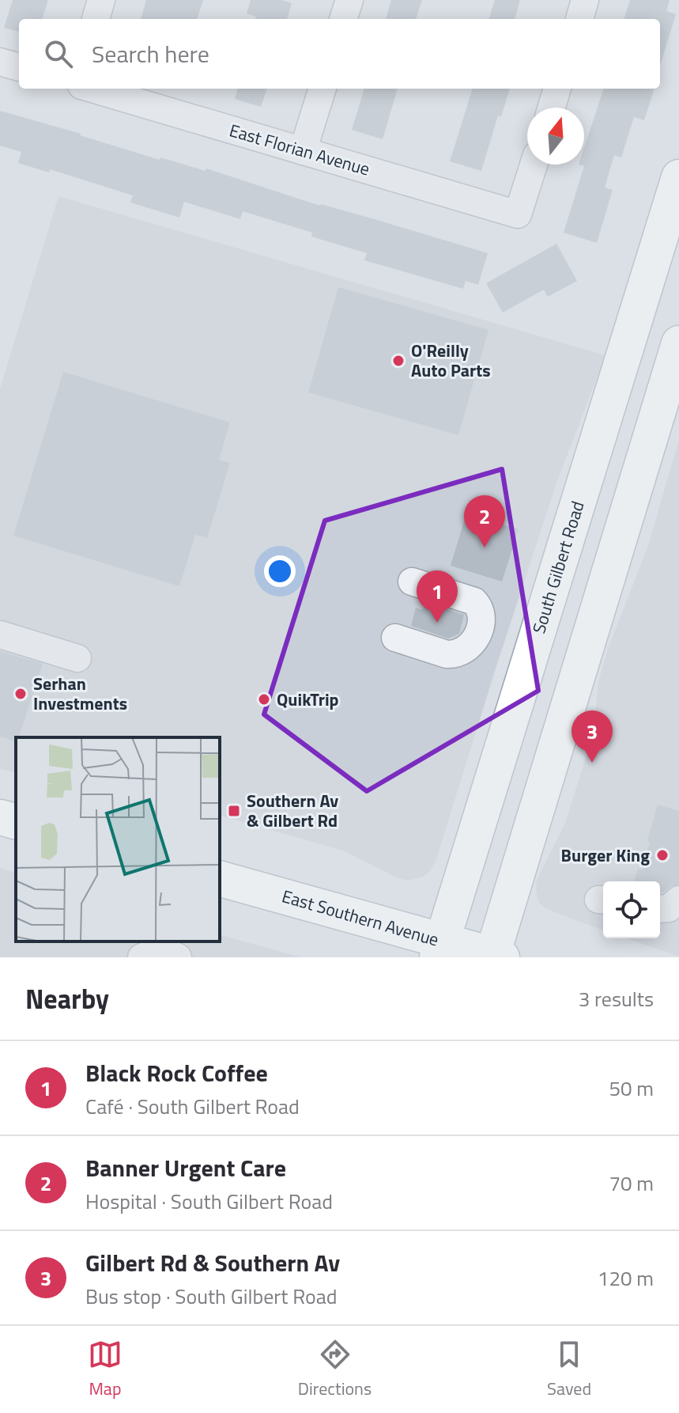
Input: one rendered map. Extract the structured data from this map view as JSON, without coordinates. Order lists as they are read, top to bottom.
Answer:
{
  "streets": {
    "main road": ["South Gilbert Road", "East Southern Avenue"],
    "street": ["East Florian Avenue"]
  },
  "crossings": [
    ["South Gilbert Road", "East Southern Avenue"]
  ],
  "places": {
    "other": [
      "O'Reilly Auto Parts",
      "Serhan Investments",
      "QuikTrip",
      "Burger King"
    ],
    "transit": ["Southern Av & Gilbert Rd"]
  },
  "north": "top",
  "page": {
    "search": "Search here",
    "pins": ["2", "1", "3"],
    "heading": ["Nearby", "3 results"],
    "list": [
      {
        "mark": "1",
        "name": "Black Rock Coffee",
        "note": "Café · South Gilbert Road",
        "value": "50 m"
      },
      {
        "mark": "2",
        "name": "Banner Urgent Care",
        "note": "Hospital · South Gilbert Road",
        "value": "70 m"
      },
      {
        "mark": "3",
        "name": "Gilbert Rd & Southern Av",
        "note": "Bus stop · South Gilbert Road",
        "value": "120 m"
      }
    ],
    "nav": ["Map", "Directions", "Saved"]
  }
}
